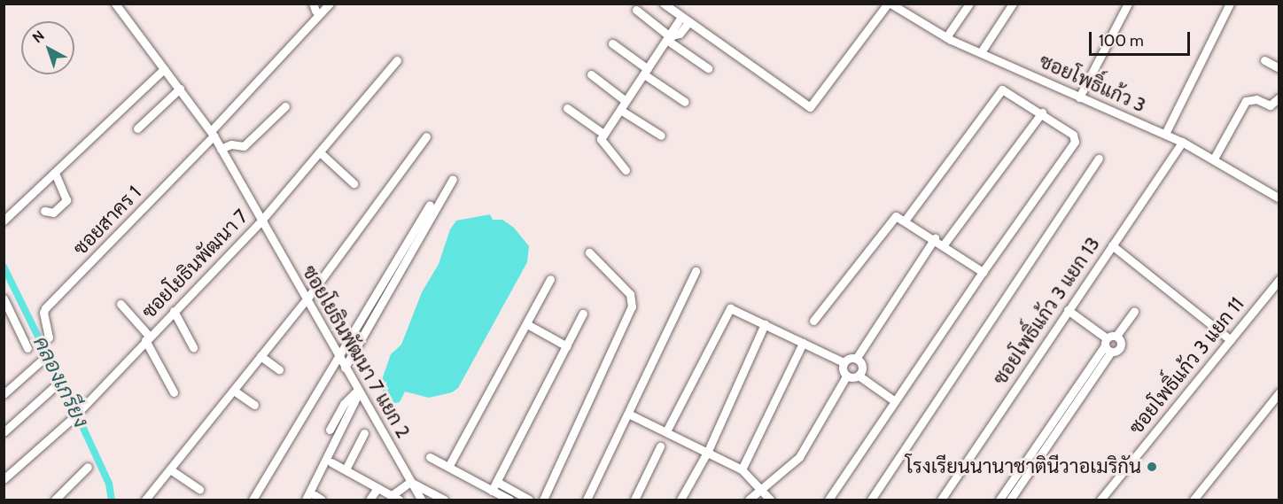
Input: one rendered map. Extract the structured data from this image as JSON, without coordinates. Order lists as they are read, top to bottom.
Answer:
{
  "streets": {
    "street": [
      "ซอยโพธิ์แก้ว 3",
      "ซอยสาคร 1",
      "ซอยโยธินพัฒนา 7",
      "ซอยโพธิ์แก้ว 3 แยก 13",
      "ซอยโยธินพัฒนา 7 แยก 2",
      "ซอยโพธิ์แก้ว 3 แยก 11"
    ]
  },
  "crossings": [
    ["ซอยโพธิ์แก้ว 3", "ซอยโพธิ์แก้ว 3 แยก 13"],
    ["ซอยสาคร 1", "ซอยโยธินพัฒนา 7 แยก 2"],
    ["ซอยโยธินพัฒนา 7", "ซอยโยธินพัฒนา 7 แยก 2"]
  ],
  "water": ["คลองเกรียง"],
  "places": ["โรงเรียนนานาชาตินีวาอเมริกัน"],
  "scale_bar": "100 m",
  "north": "top left"
}
